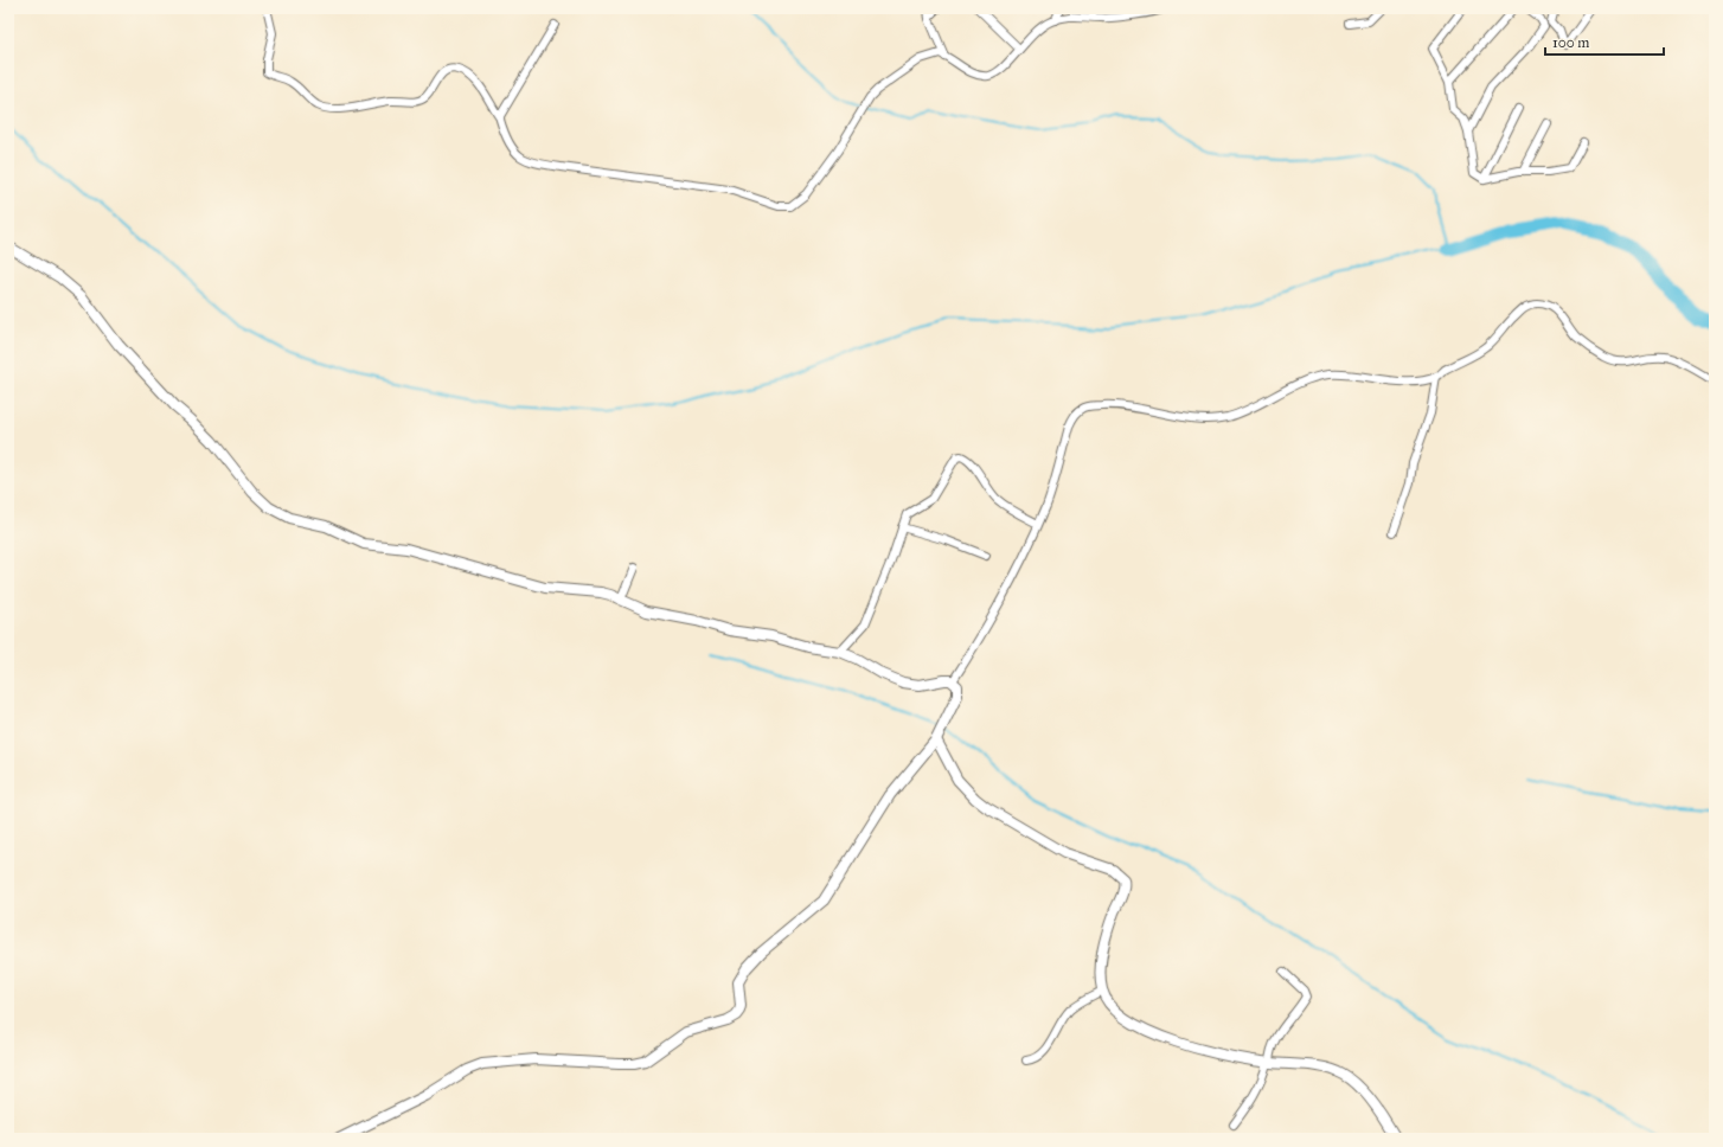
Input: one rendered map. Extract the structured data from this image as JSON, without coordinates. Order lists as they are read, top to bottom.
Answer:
{
  "scale_bar": "100 m"
}
